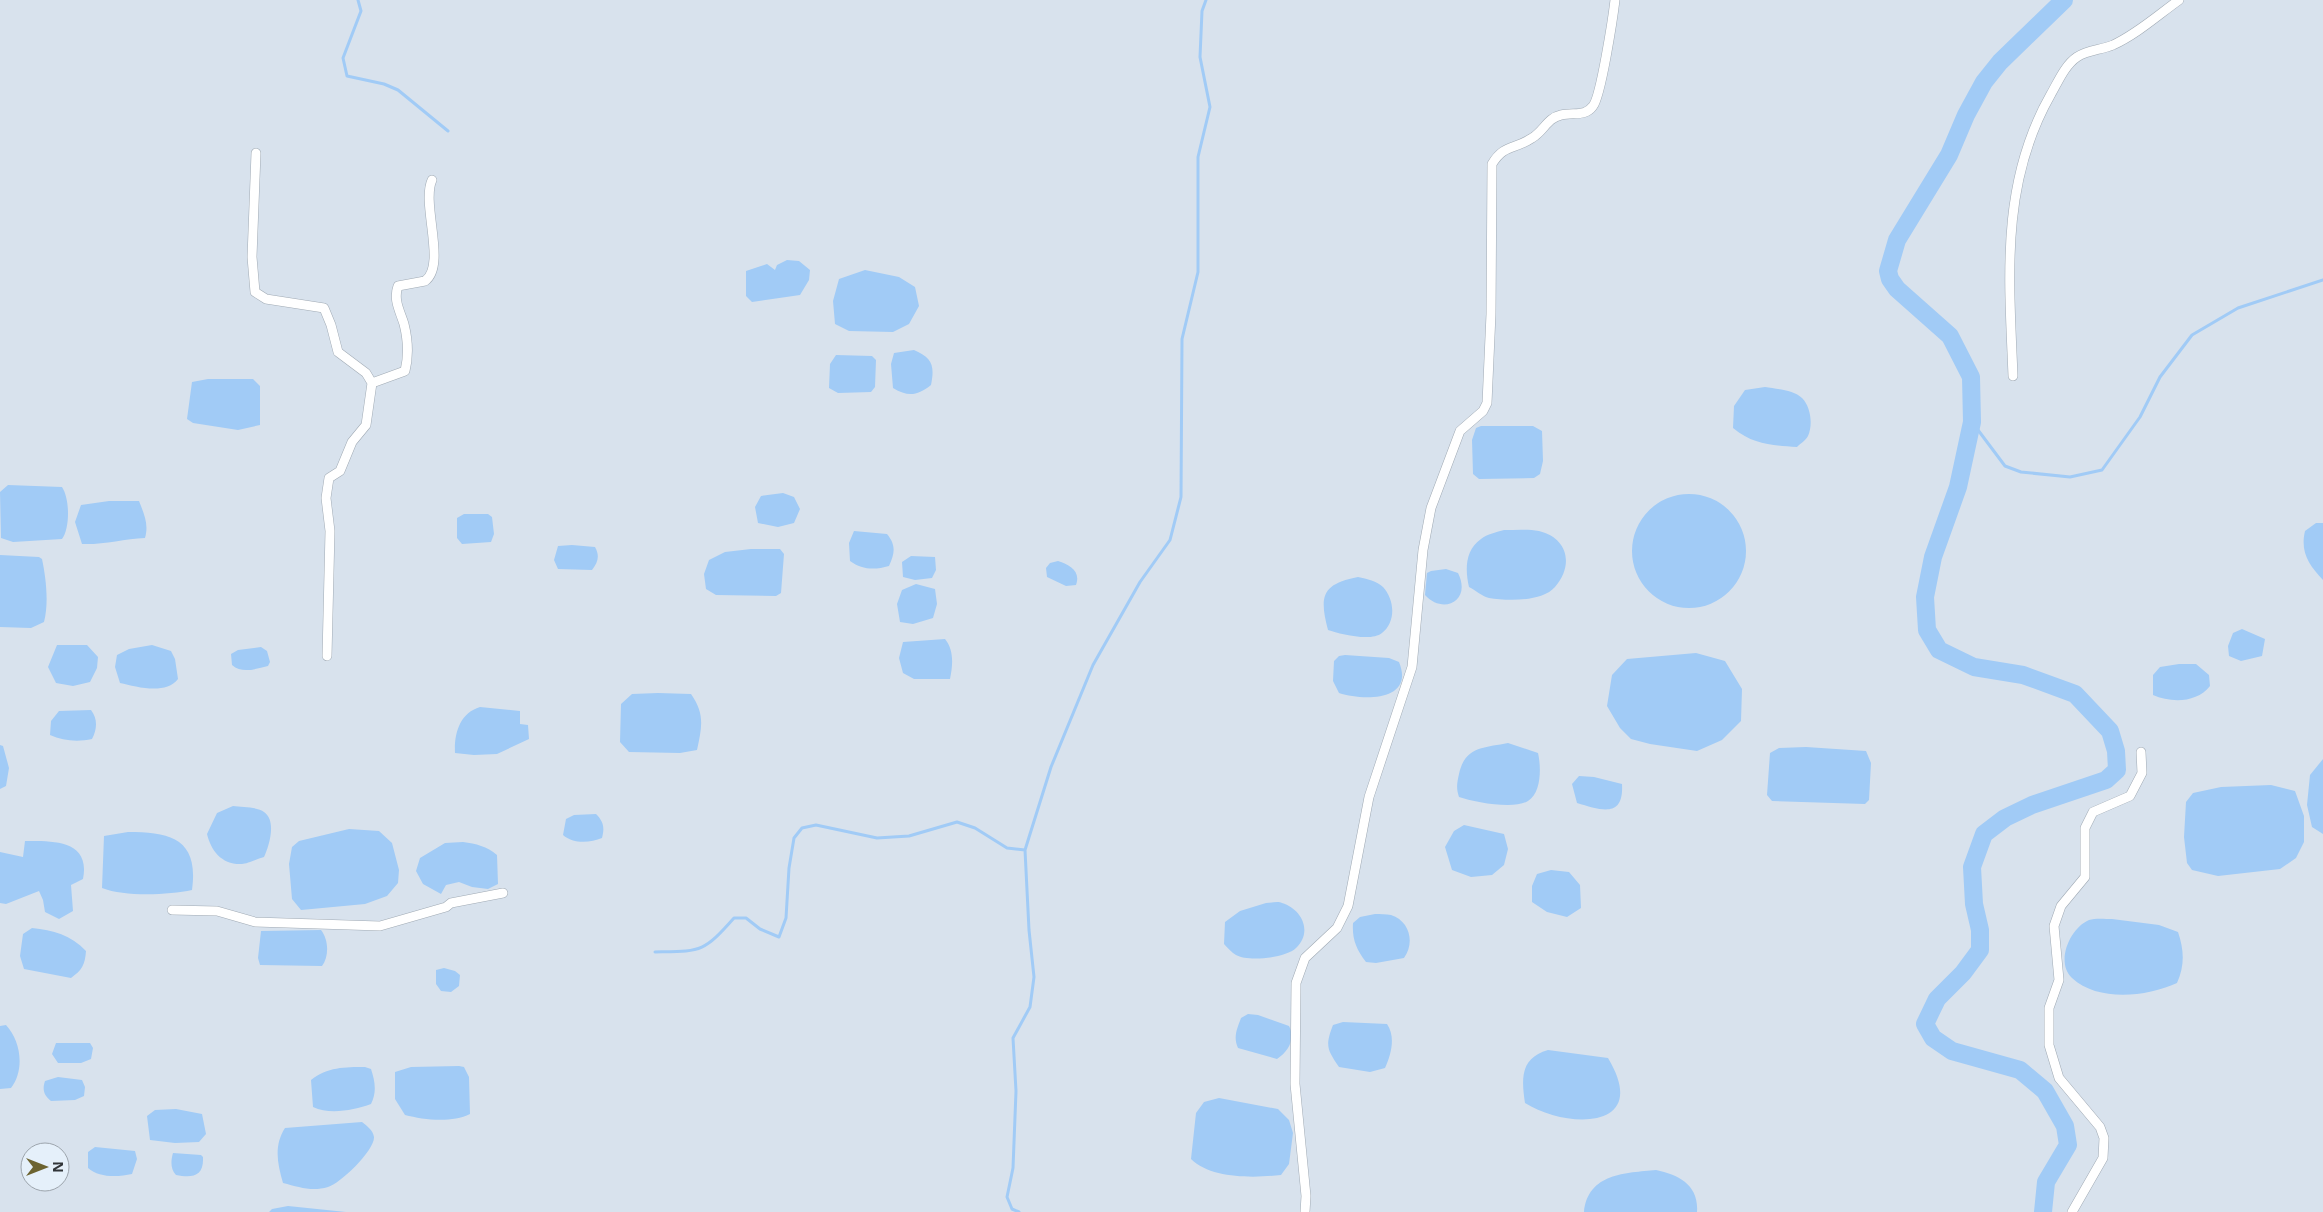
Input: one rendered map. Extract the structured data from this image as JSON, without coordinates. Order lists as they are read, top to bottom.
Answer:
{
  "north": "right"
}
